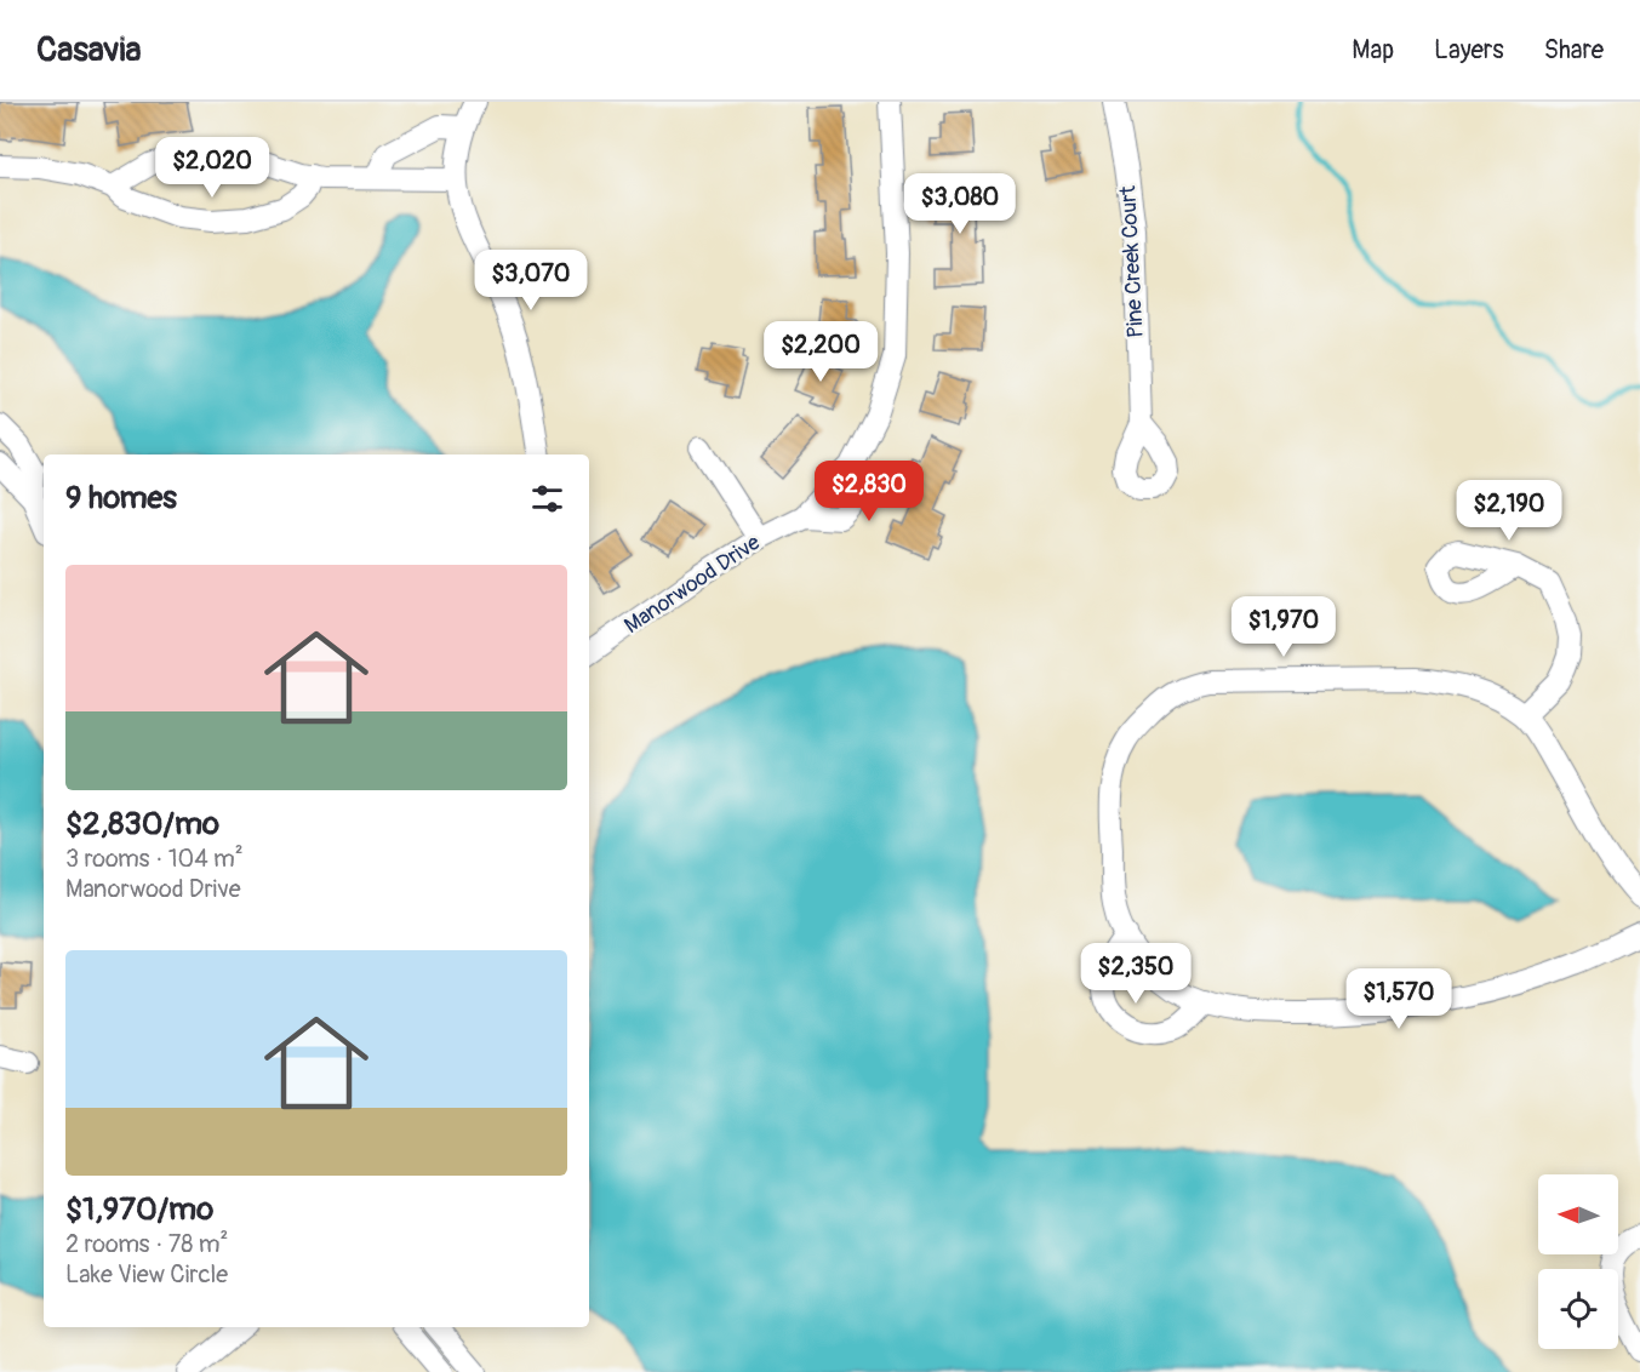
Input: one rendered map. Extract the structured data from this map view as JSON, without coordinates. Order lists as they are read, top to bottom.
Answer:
{
  "streets": {
    "street": ["Pine Creek Court", "Manorwood Drive"]
  },
  "north": "left",
  "page": {
    "header": "Casavia",
    "nav": ["Map", "Layers", "Share"],
    "price": [
      "$2,020",
      "$3,080",
      "$3,070",
      "$2,200",
      "$2,830",
      "$2,190",
      "$1,970",
      "$2,350",
      "$1,570"
    ],
    "heading": "9 homes",
    "list": [
      {
        "name": "$2,830/mo",
        "note": "3 rooms · 104 m² · Manorwood Drive"
      },
      {
        "name": "$1,970/mo",
        "note": "2 rooms · 78 m² · Lake View Circle"
      }
    ]
  }
}
